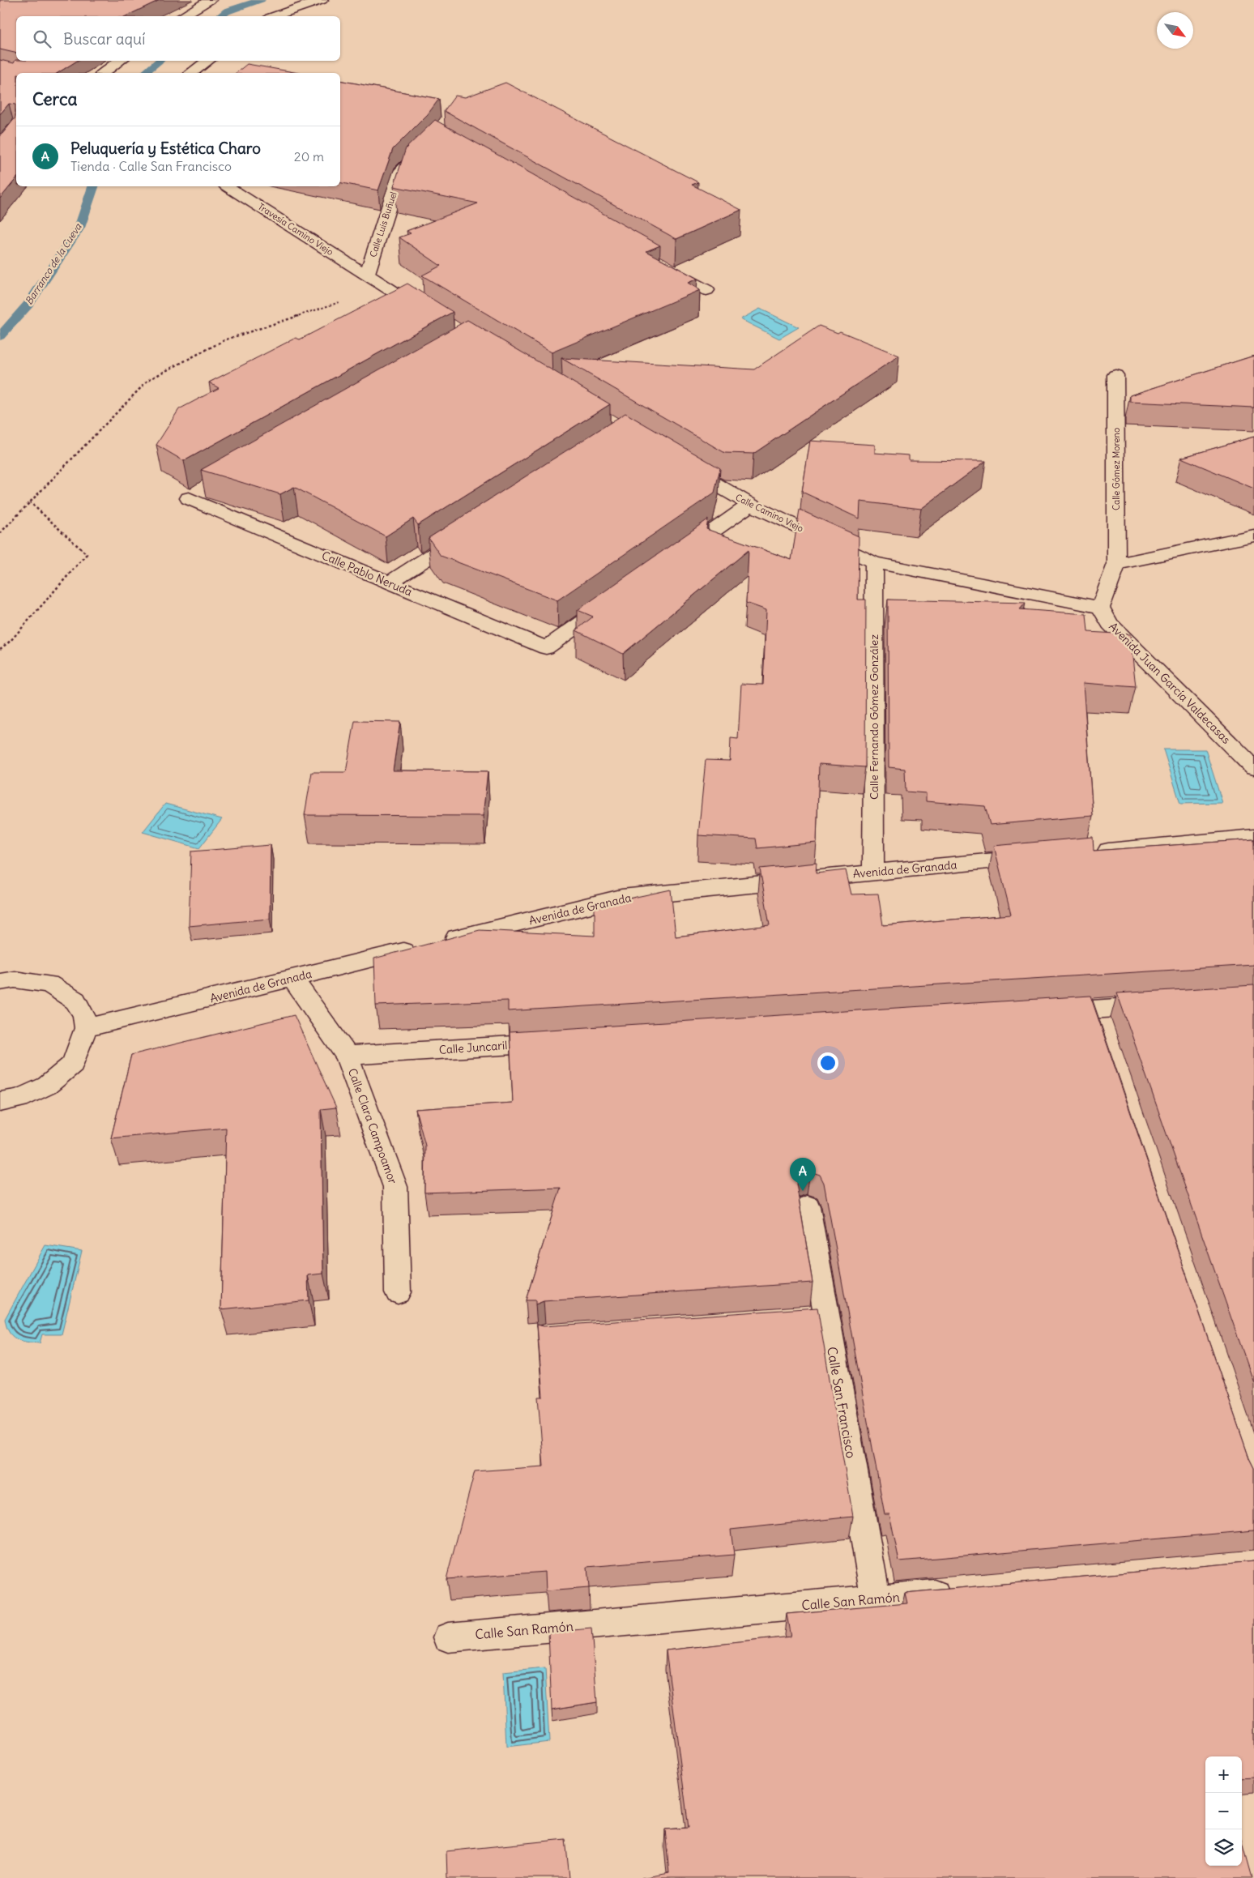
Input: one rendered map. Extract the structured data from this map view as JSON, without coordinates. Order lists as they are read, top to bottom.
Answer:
{
  "streets": {
    "street": [
      "Calle Luis Buñuel",
      "Travesía Camino Viejo",
      "Calle Gómez Moreno",
      "Calle Camino Viejo",
      "Calle Pablo Neruda",
      "Avenida Juan García Valdecasas",
      "Calle Fernando Gómez González",
      "Avenida de Granada",
      "Calle Juncaril",
      "Calle Clara Campoamor",
      "Calle San Francisco",
      "Calle San Ramón"
    ]
  },
  "crossings": [
    ["Calle Luis Buñuel", "Travesía Camino Viejo"],
    ["Calle Camino Viejo", "Avenida Juan García Valdecasas"],
    ["Calle Camino Viejo", "Calle Fernando Gómez González"],
    ["Calle Fernando Gómez González", "Avenida de Granada"],
    ["Avenida de Granada", "Calle Clara Campoamor"],
    ["Calle Juncaril", "Calle Clara Campoamor"],
    ["Calle San Francisco", "Calle San Ramón"]
  ],
  "water": ["Barranco de la Cueva"],
  "north": "bottom right",
  "page": {
    "search": "Buscar aquí",
    "heading": "Cerca",
    "list": [
      {
        "mark": "A",
        "name": "Peluquería y Estética Charo",
        "note": "Tienda · Calle San Francisco",
        "value": "20 m"
      }
    ],
    "pins": "A",
    "map_buttons": ["+", "−"]
  }
}
